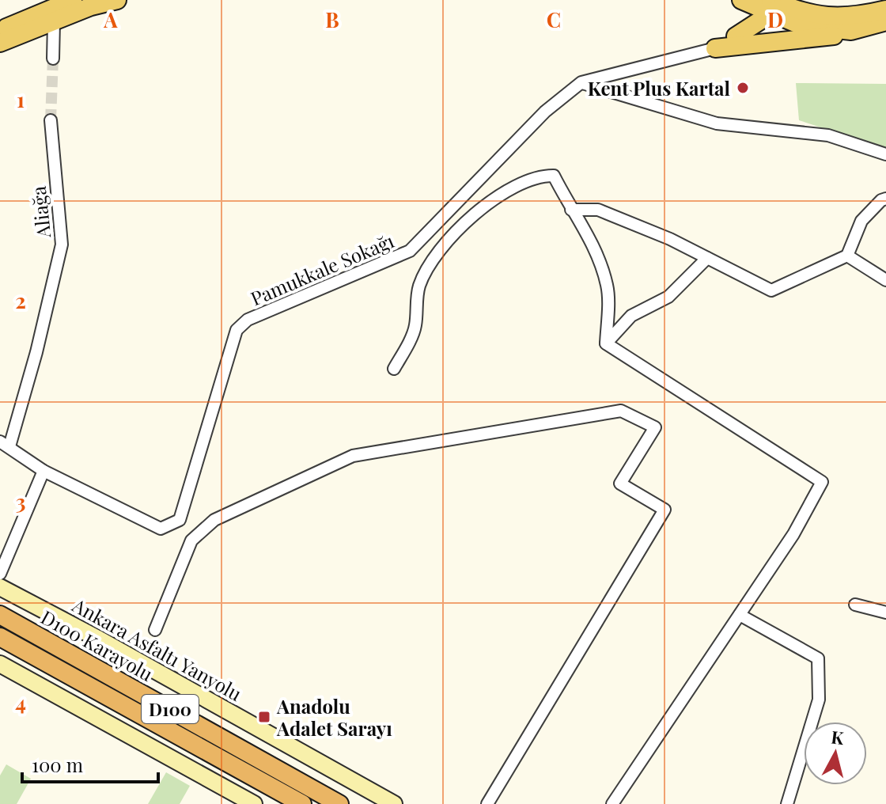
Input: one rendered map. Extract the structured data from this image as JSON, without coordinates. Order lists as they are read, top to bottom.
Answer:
{
  "streets": {
    "highway": ["D100 Karayolu", "D100"],
    "main road": ["Ankara Asfaltı Yanyolu"],
    "street": ["Aliağa", "Pamukkale Sokağı"]
  },
  "crossings": [
    ["Aliağa", "Pamukkale Sokağı"]
  ],
  "places": {
    "other": ["Kent Plus Kartal"],
    "transit": ["Anadolu Adalet Sarayı"]
  },
  "scale_bar": "100 m",
  "north": "top",
  "grid": {
    "columns": [
      "A",
      "B",
      "C",
      "D"
    ],
    "rows": [
      "1",
      "2",
      "3",
      "4"
    ]
  }
}
